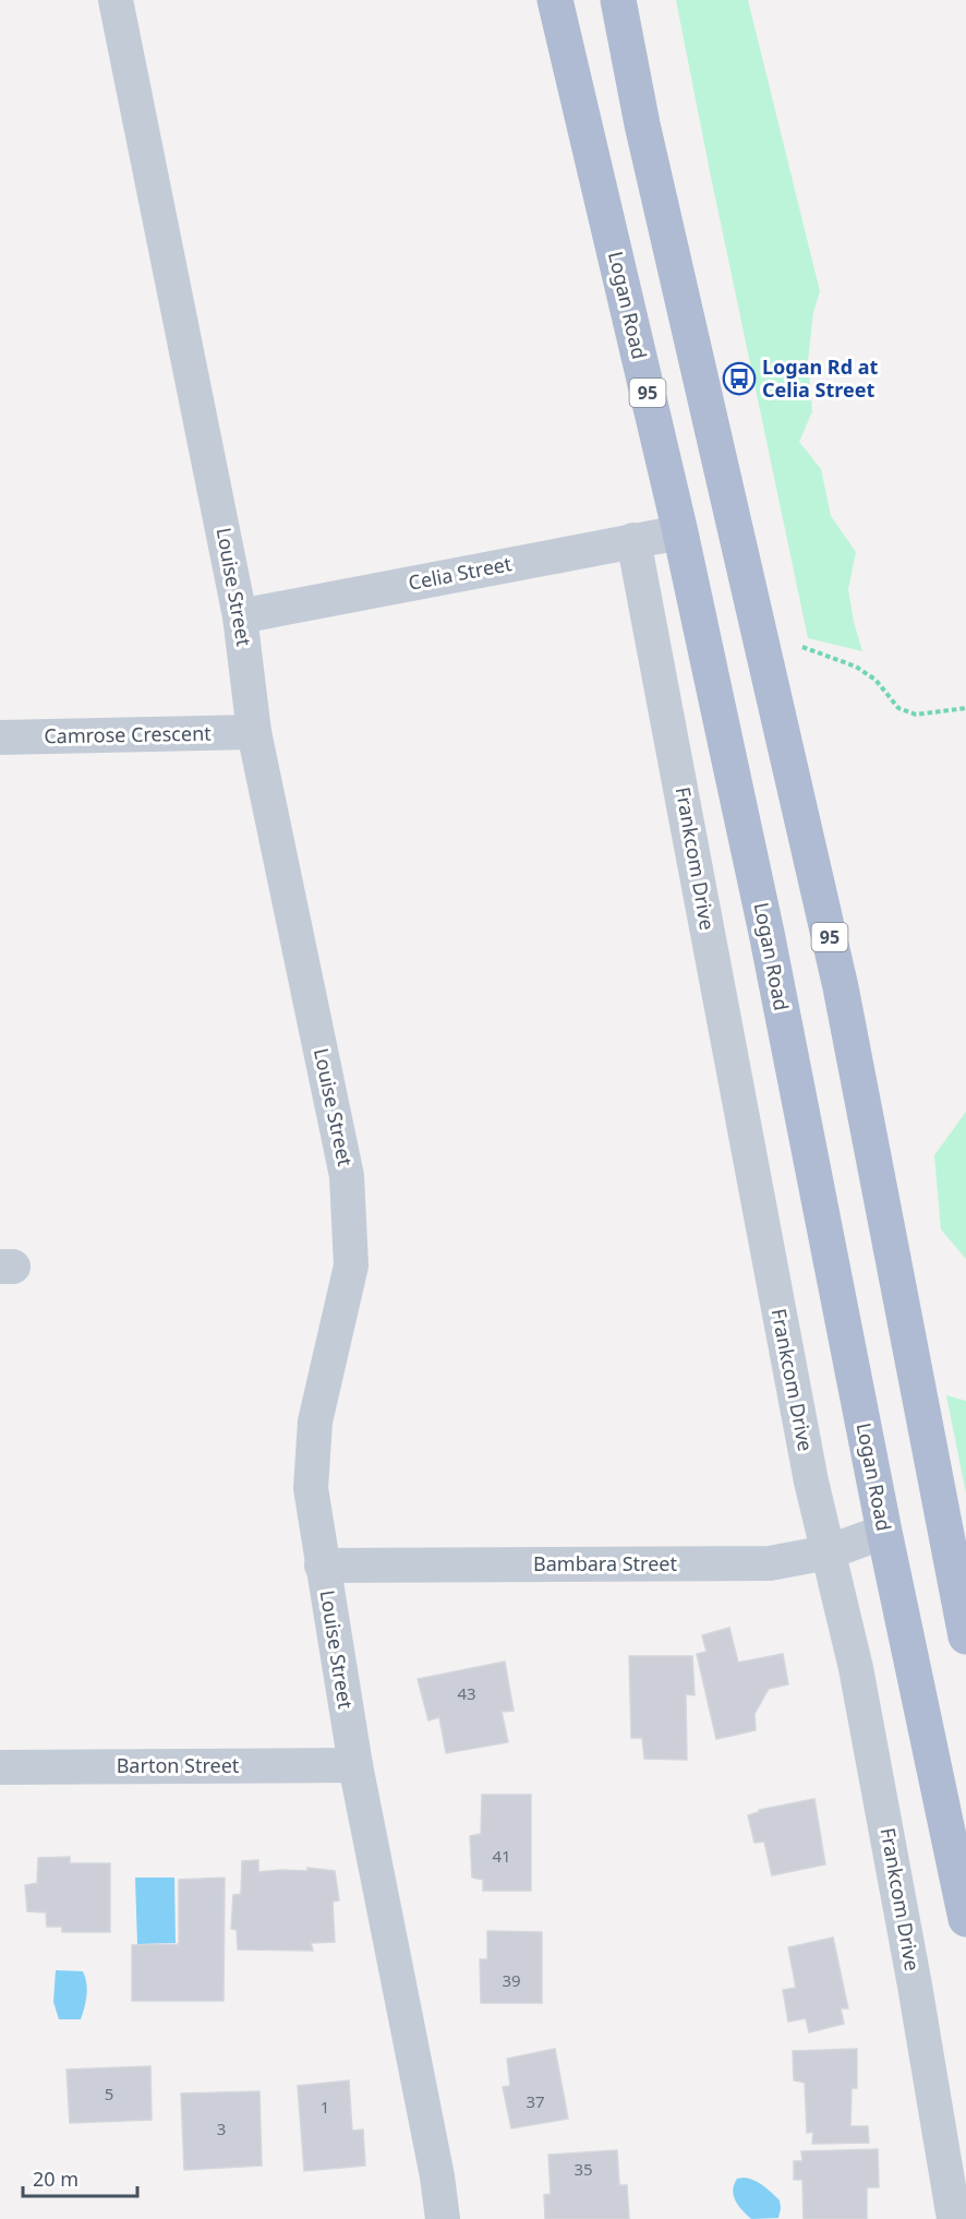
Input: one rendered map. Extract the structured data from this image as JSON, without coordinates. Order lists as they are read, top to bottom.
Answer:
{
  "streets": {
    "main road": ["Logan Road", "95"],
    "street": [
      "Celia Street",
      "Louise Street",
      "Camrose Crescent",
      "Frankcom Drive",
      "Bambara Street",
      "Barton Street"
    ]
  },
  "crossings": [
    ["Logan Road", "Celia Street"],
    ["Logan Road", "Bambara Street"],
    ["Celia Street", "Louise Street"],
    ["Celia Street", "Frankcom Drive"],
    ["Louise Street", "Camrose Crescent"],
    ["Louise Street", "Bambara Street"],
    ["Louise Street", "Barton Street"],
    ["Frankcom Drive", "Bambara Street"]
  ],
  "places": {
    "bus stop": ["Logan Rd at Celia Street"]
  },
  "house_numbers": [
    "43",
    "41",
    "39",
    "5",
    "37",
    "1",
    "3",
    "35"
  ],
  "scale_bar": "20 m"
}
